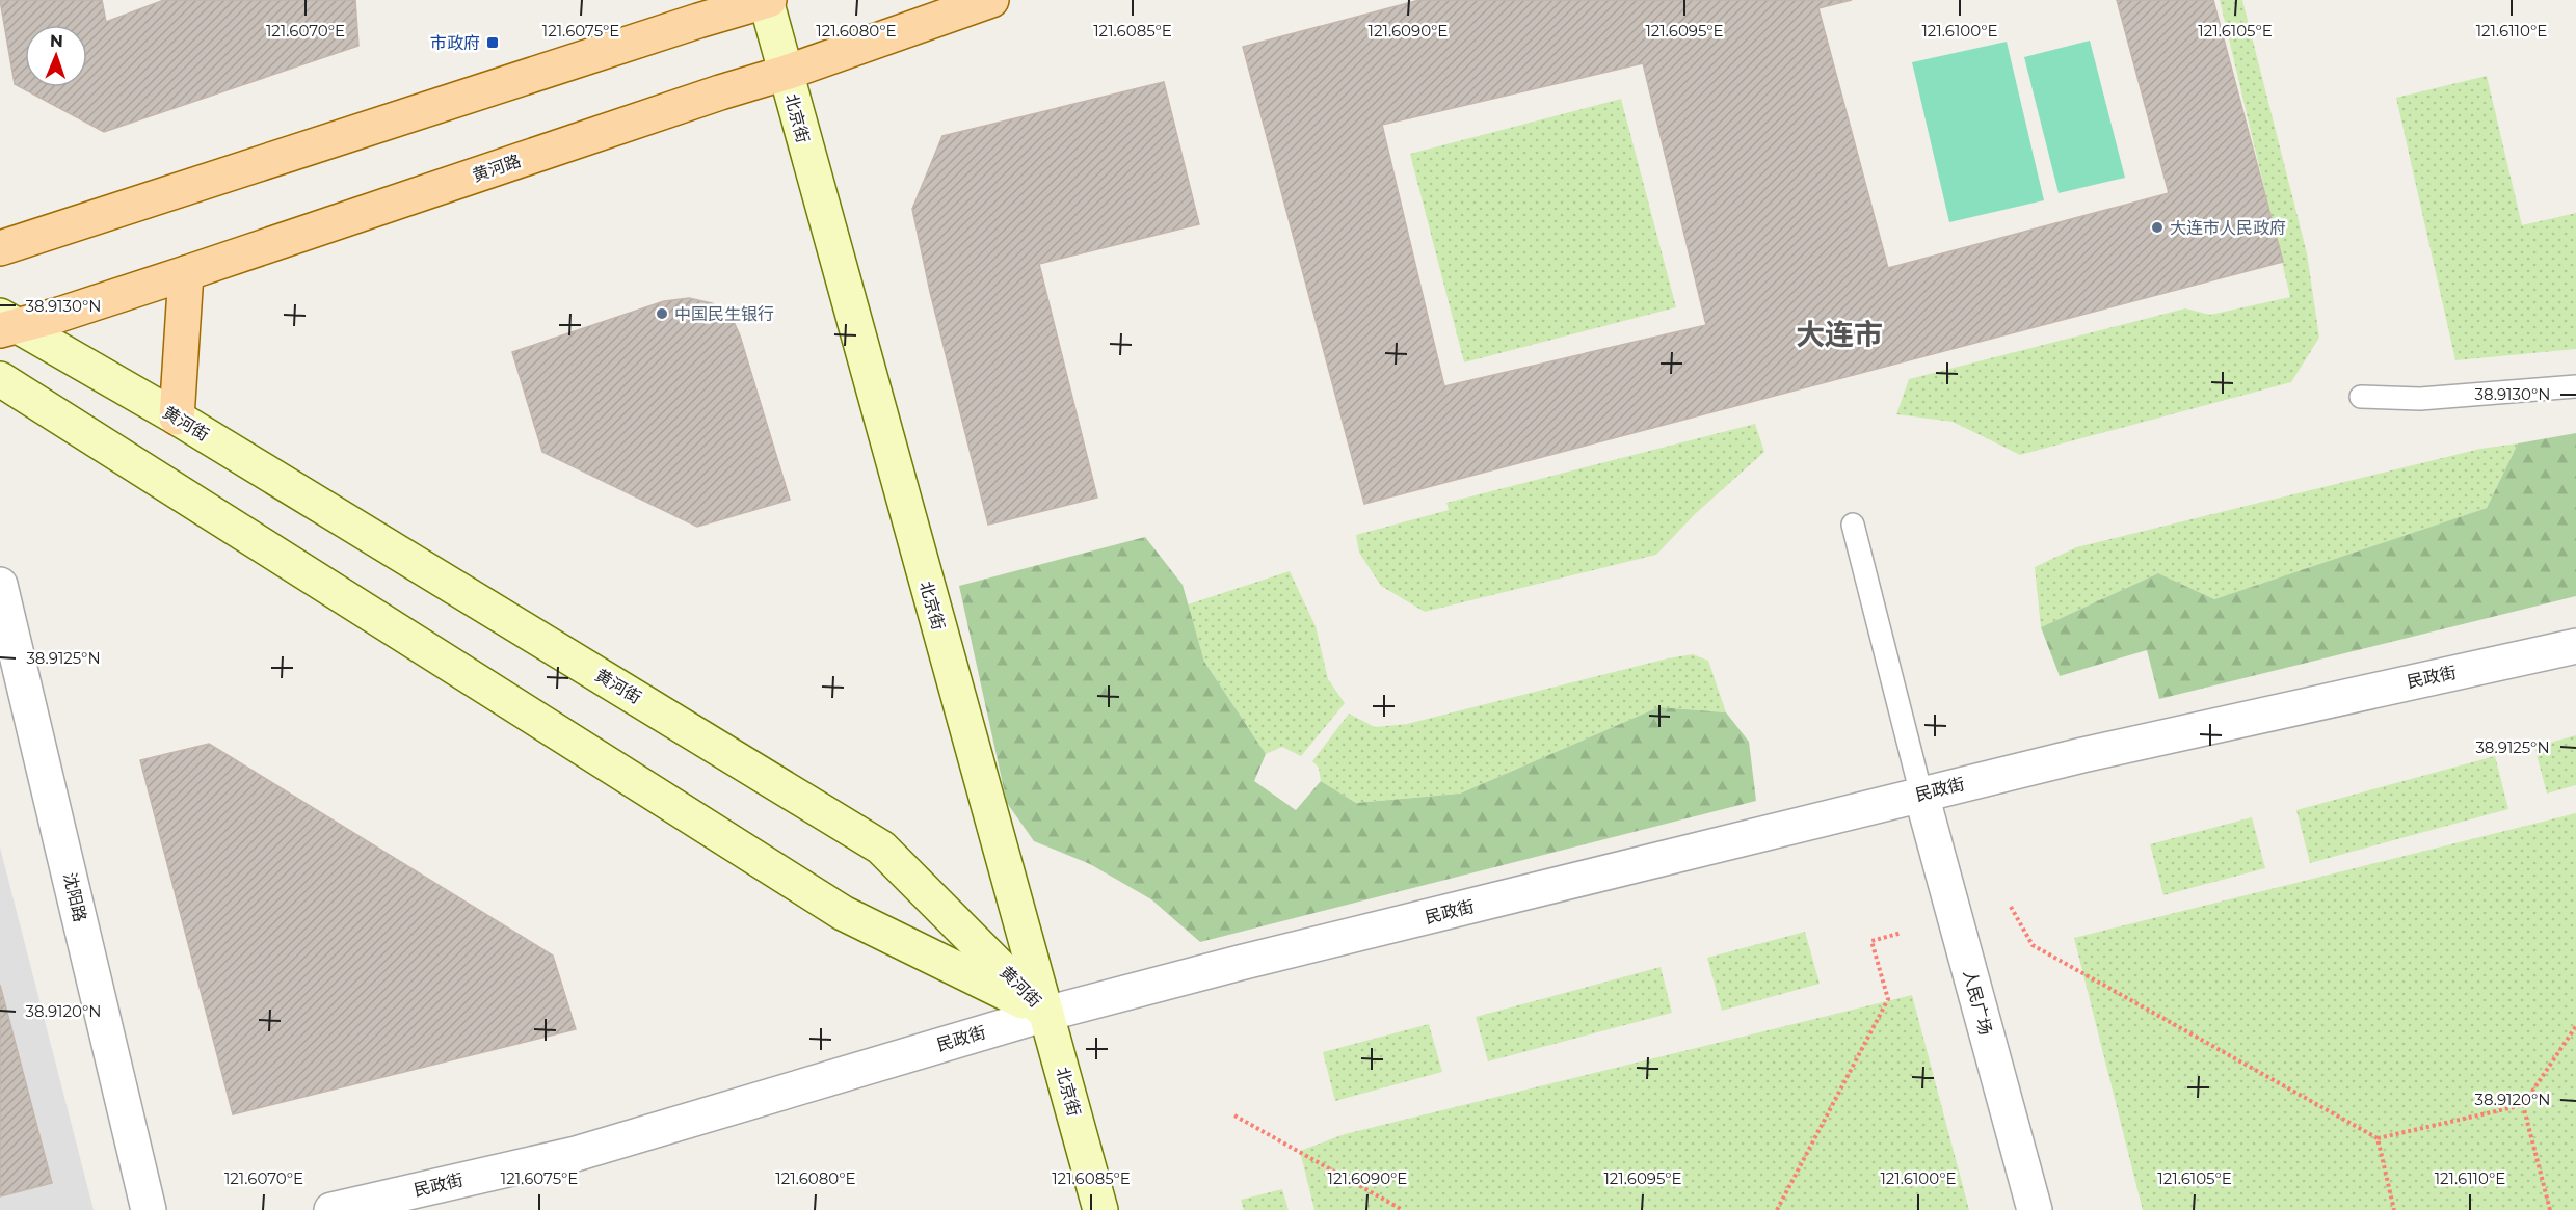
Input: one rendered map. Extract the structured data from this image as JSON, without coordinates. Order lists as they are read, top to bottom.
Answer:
{
  "streets": {
    "main road": ["北京街", "黄河路", "黄河街"],
    "street": ["民政街", "沈阳路", "人民广场"]
  },
  "crossings": [
    ["北京街", "黄河路"],
    ["北京街", "黄河街"],
    ["北京街", "民政街"],
    ["黄河路", "黄河街"],
    ["黄河街", "民政街"],
    ["民政街", "人民广场"]
  ],
  "districts": ["大连市"],
  "places": {
    "transit": ["市政府"],
    "other": ["大连市人民政府", "中国民生银行"]
  },
  "north": "top",
  "coordinates": [
    "121.6070°E",
    "121.6075°E",
    "121.6080°E",
    "121.6085°E",
    "121.6090°E",
    "121.6095°E",
    "121.6100°E",
    "121.6105°E",
    "121.6110°E",
    "38.9130°N",
    "38.9125°N",
    "38.9120°N"
  ]
}
